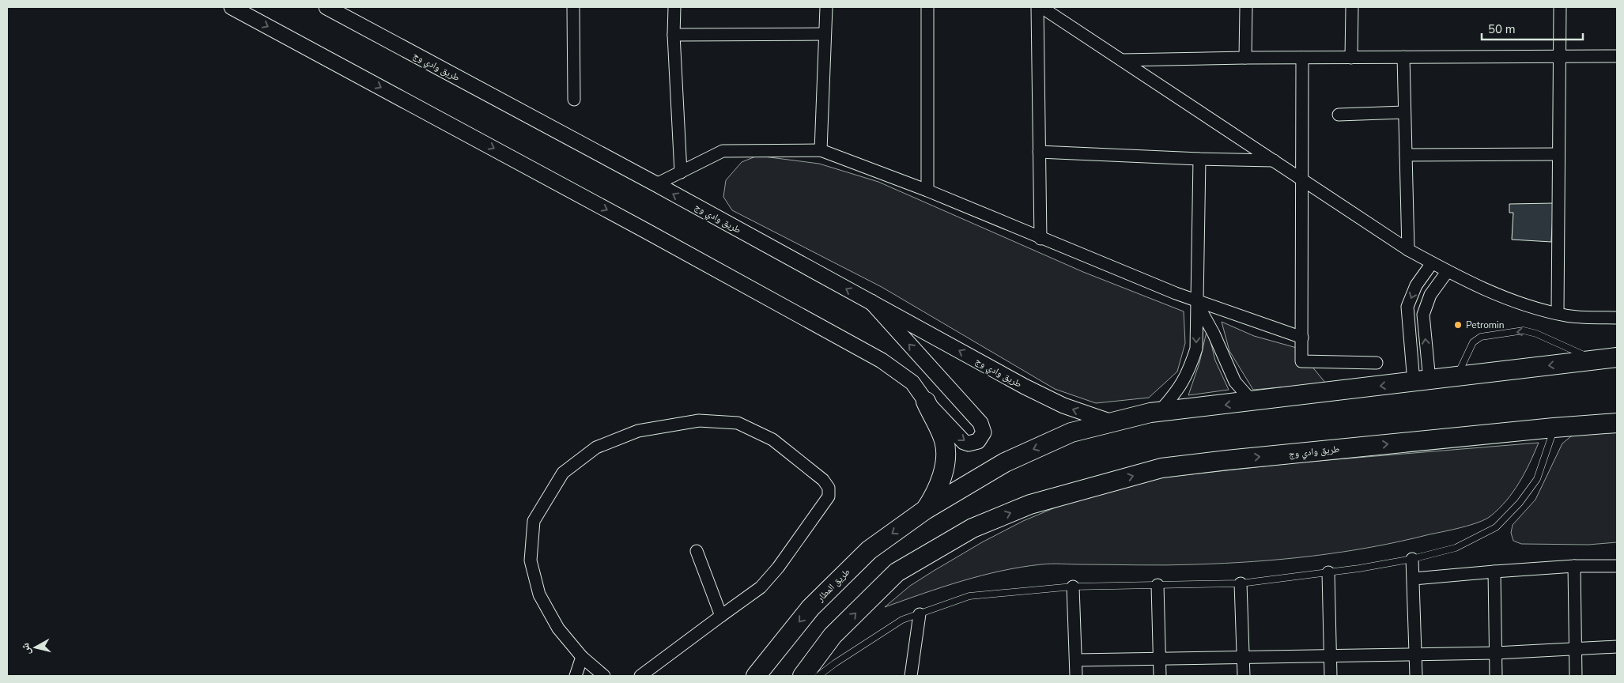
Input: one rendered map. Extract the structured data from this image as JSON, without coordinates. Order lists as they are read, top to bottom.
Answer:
{
  "streets": {
    "main road": ["طريق وادي وج", "طريق المطار"]
  },
  "one_way": ["طريق المطار"],
  "places": ["Petromin"],
  "scale_bar": "50 m",
  "north": "left"
}
